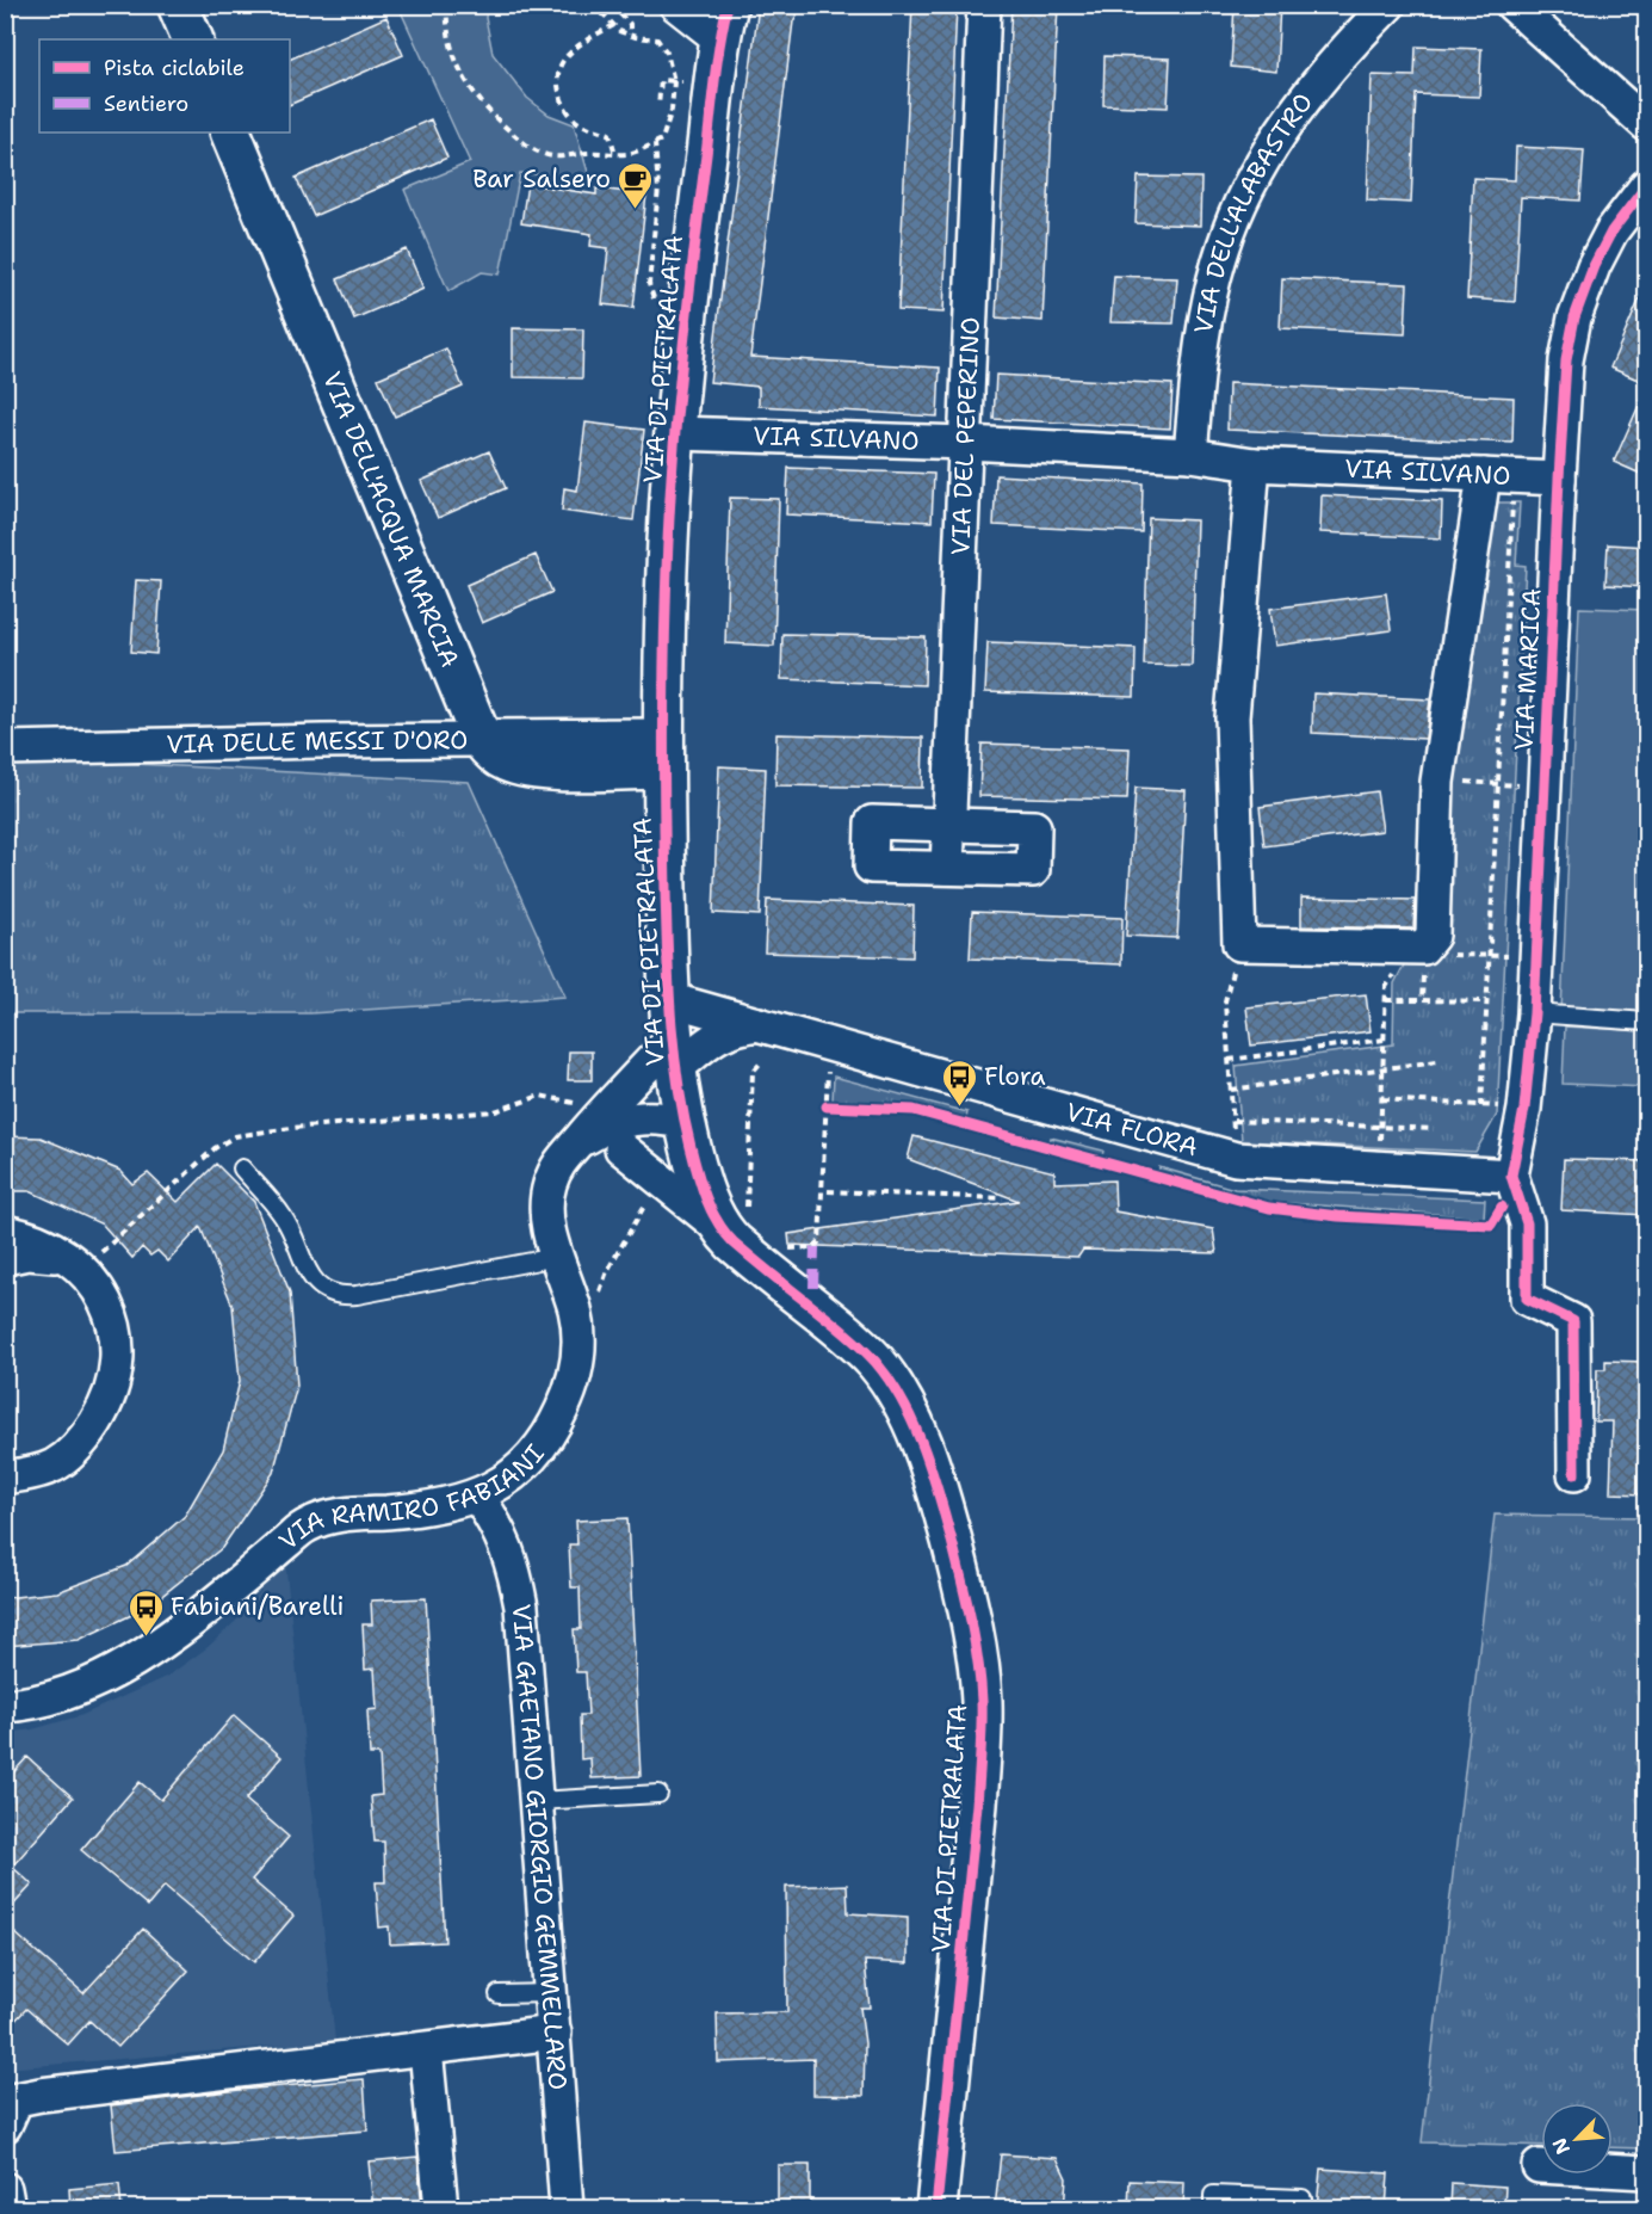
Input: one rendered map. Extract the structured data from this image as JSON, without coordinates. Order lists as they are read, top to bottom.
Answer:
{
  "streets": {
    "street": [
      "VIA DELL'ALABASTRO",
      "VIA DI PIETRALATA",
      "VIA DEL PEPERINO",
      "VIA SILVANO",
      "VIA DELL'ACQUA MARCIA",
      "VIA MARICA",
      "VIA DELLE MESSI D'ORO",
      "VIA FLORA",
      "VIA RAMIRO FABIANI",
      "VIA GAETANO GIORGIO GEMMELLARO"
    ]
  },
  "crossings": [
    ["VIA DELL'ALABASTRO", "VIA SILVANO"],
    ["VIA DI PIETRALATA", "VIA SILVANO"],
    ["VIA DI PIETRALATA", "VIA FLORA"],
    ["VIA DI PIETRALATA", "VIA RAMIRO FABIANI"],
    ["VIA DEL PEPERINO", "VIA SILVANO"],
    ["VIA SILVANO", "VIA MARICA"],
    ["VIA DELL'ACQUA MARCIA", "VIA DELLE MESSI D'ORO"],
    ["VIA MARICA", "VIA FLORA"],
    ["VIA FLORA", "VIA RAMIRO FABIANI"],
    ["VIA RAMIRO FABIANI", "VIA GAETANO GIORGIO GEMMELLARO"]
  ],
  "places": {
    "cafe": ["Bar Salsero"],
    "bus stop": ["Flora", "Fabiani/Barelli"]
  },
  "legend": ["Pista ciclabile", "Sentiero"],
  "north": "bottom left"
}
